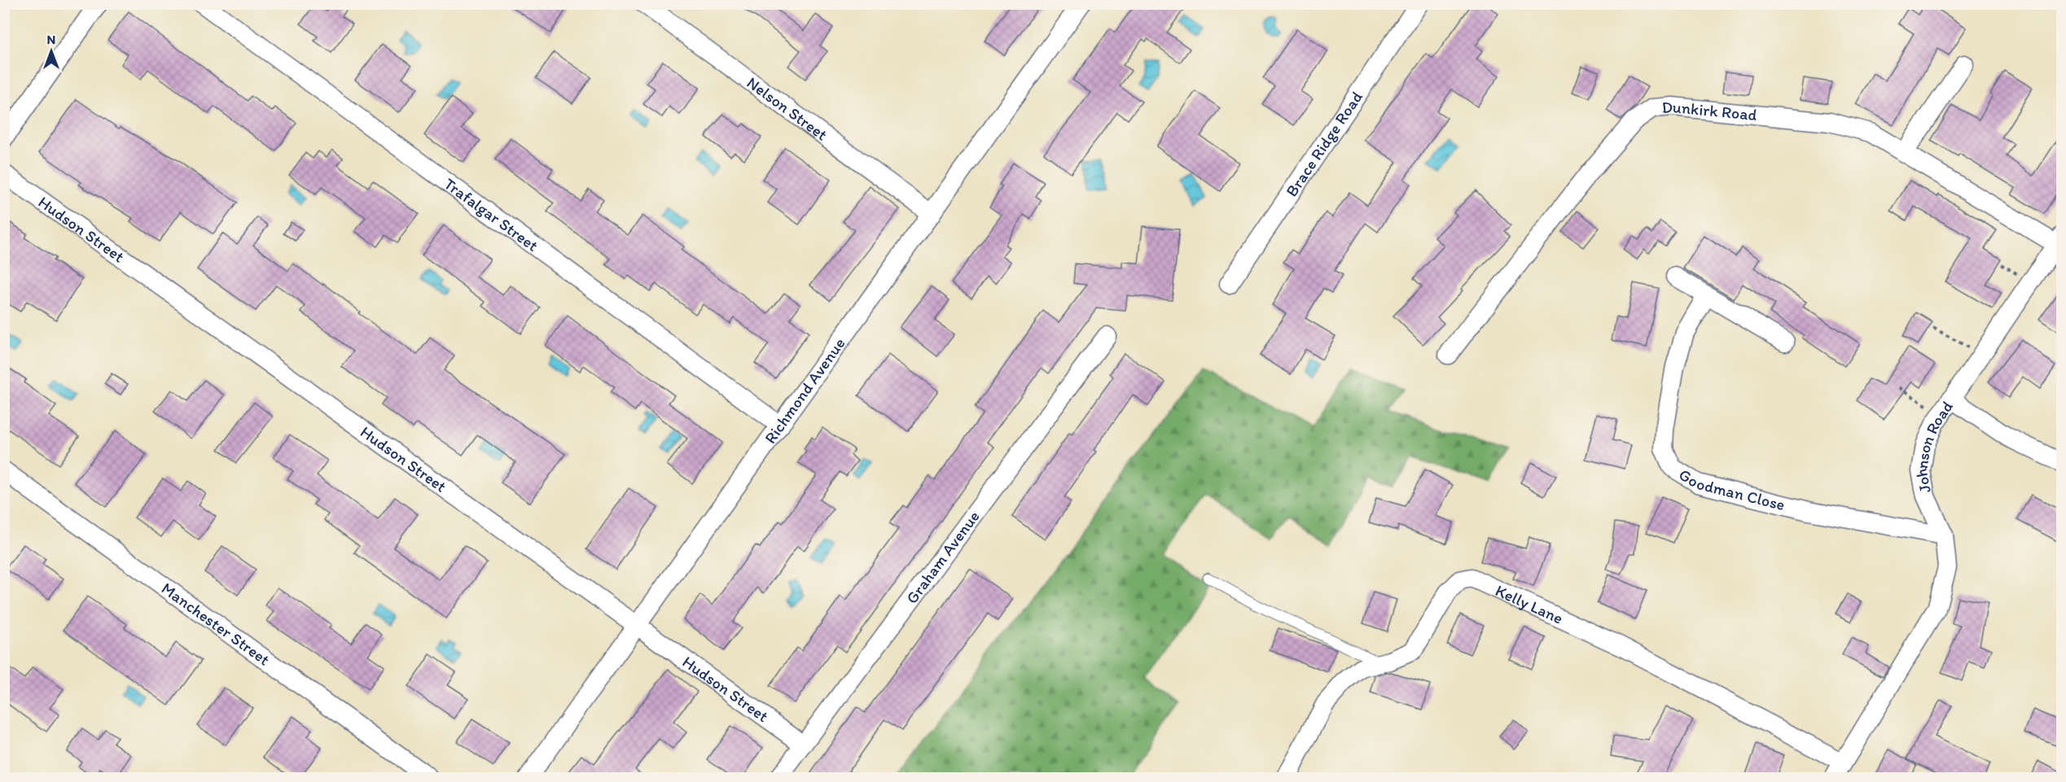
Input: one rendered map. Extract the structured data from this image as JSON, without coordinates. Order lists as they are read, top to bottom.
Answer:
{
  "streets": {
    "street": [
      "Nelson Street",
      "Dunkirk Road",
      "Brace Ridge Road",
      "Trafalgar Street",
      "Hudson Street",
      "Richmond Avenue",
      "Johnson Road",
      "Goodman Close",
      "Graham Avenue",
      "Kelly Lane",
      "Manchester Street"
    ]
  },
  "crossings": [
    ["Nelson Street", "Richmond Avenue"],
    ["Dunkirk Road", "Johnson Road"],
    ["Trafalgar Street", "Richmond Avenue"],
    ["Hudson Street", "Richmond Avenue"],
    ["Hudson Street", "Graham Avenue"],
    ["Johnson Road", "Goodman Close"],
    ["Johnson Road", "Kelly Lane"]
  ],
  "north": "top"
}
